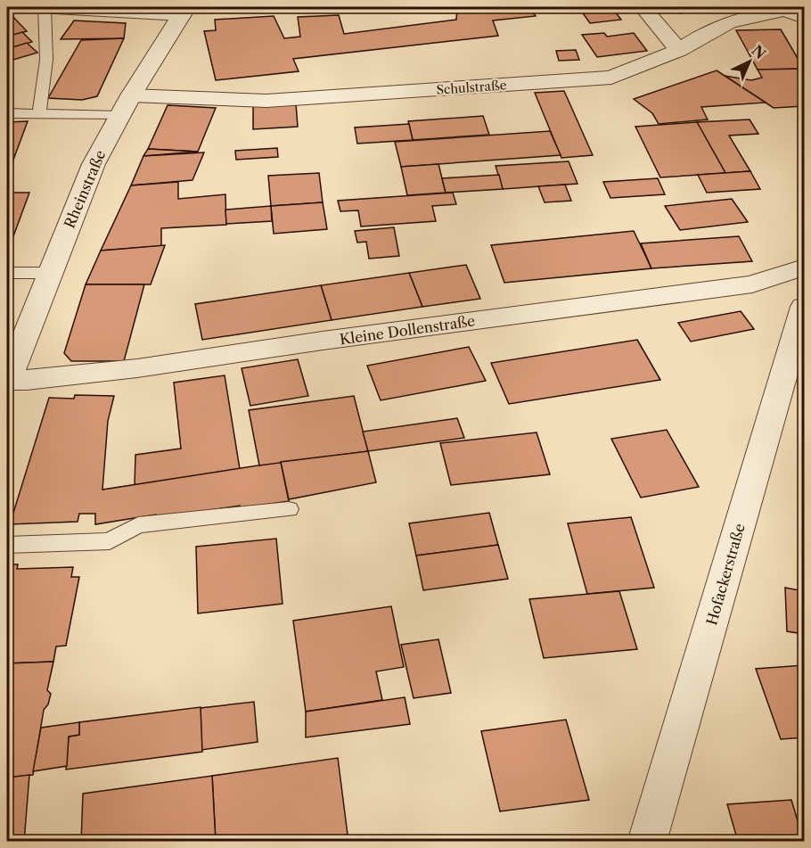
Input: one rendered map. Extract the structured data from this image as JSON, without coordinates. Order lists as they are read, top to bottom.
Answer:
{
  "streets": {
    "street": [
      "Schulstraße",
      "Rheinstraße",
      "Kleine Dollenstraße",
      "Hofackerstraße"
    ]
  },
  "crossings": [
    ["Schulstraße", "Rheinstraße"],
    ["Rheinstraße", "Kleine Dollenstraße"]
  ],
  "north": "top right"
}
